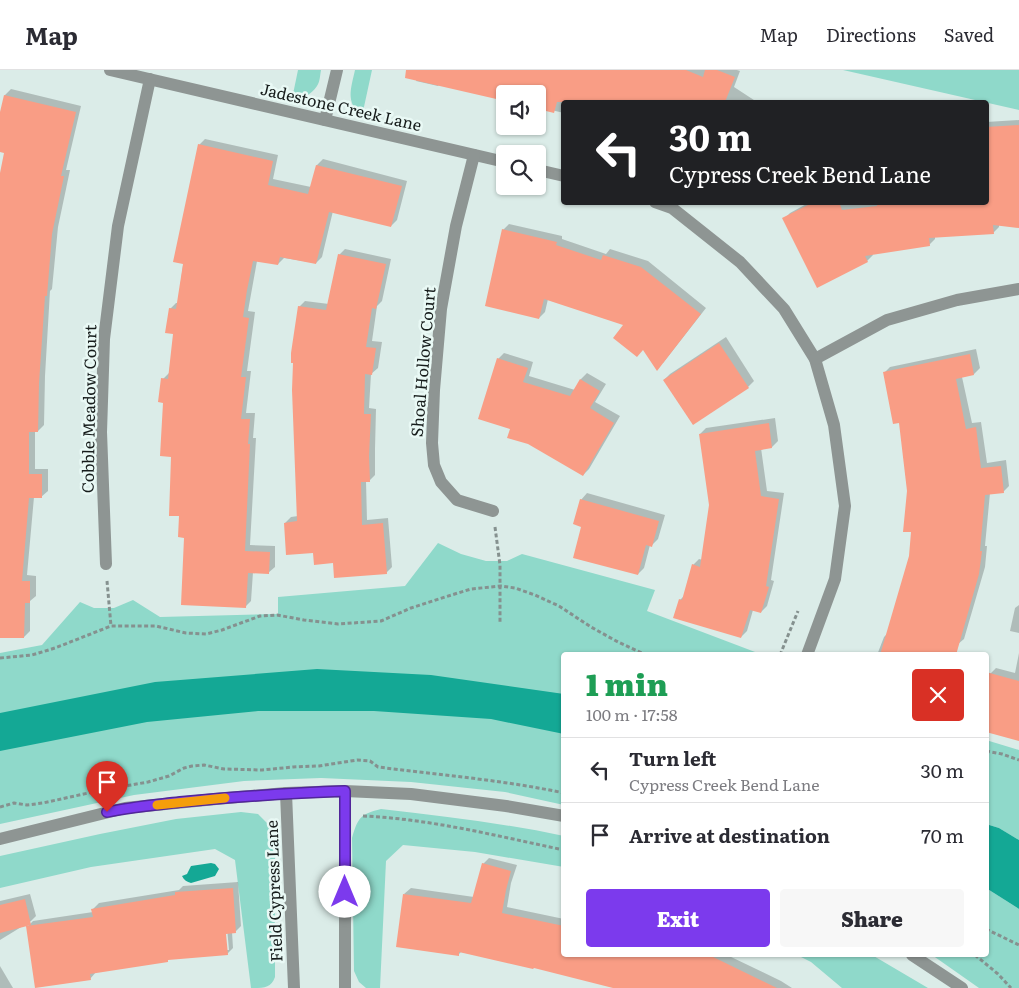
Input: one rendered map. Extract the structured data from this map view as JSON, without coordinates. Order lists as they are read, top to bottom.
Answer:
{
  "streets": {
    "street": [
      "Jadestone Creek Lane",
      "Shoal Hollow Court",
      "Cobble Meadow Court",
      "Field Cypress Lane"
    ]
  },
  "crossings": [
    ["Jadestone Creek Lane", "Shoal Hollow Court"],
    ["Jadestone Creek Lane", "Cobble Meadow Court"]
  ],
  "page": {
    "header": "Map",
    "nav": ["Map", "Directions", "Saved"],
    "turn": ["30 m", "Cypress Creek Bend Lane"],
    "heading": ["1 min", "100 m · 17:58"],
    "list": [
      {
        "name": "Turn left",
        "note": "Cypress Creek Bend Lane",
        "value": "30 m"
      },
      {
        "name": "Arrive at destination",
        "value": "70 m"
      }
    ],
    "buttons": ["Exit", "Share"]
  }
}
